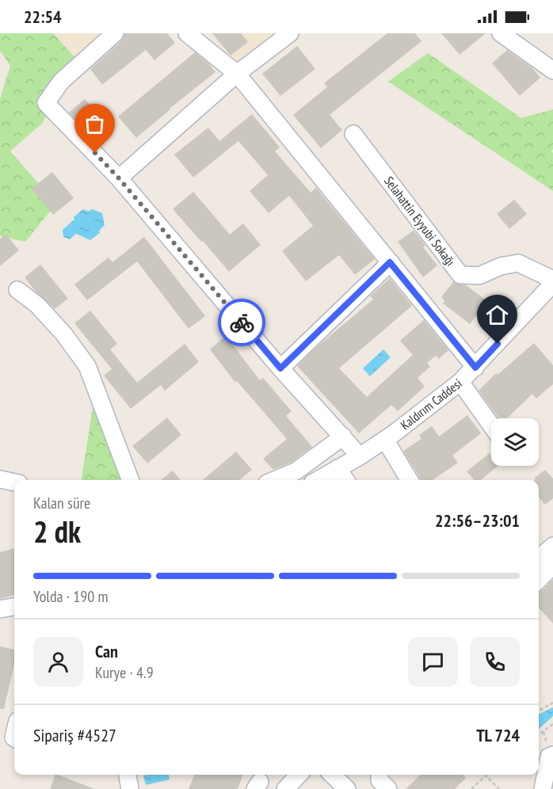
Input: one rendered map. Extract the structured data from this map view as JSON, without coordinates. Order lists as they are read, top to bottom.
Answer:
{
  "streets": {
    "street": ["Selahattin Eyyubi Sokağı", "Kaldırım Caddesi"]
  },
  "page": {
    "status": "22:54",
    "heading": ["2 dk", "Kalan süre", "22:56–23:01"],
    "panel": [
      "Can",
      "Kurye · 4.9",
      "Sipariş #4527",
      "TL 724"
    ],
    "bar": "Yolda · 190 m"
  }
}
